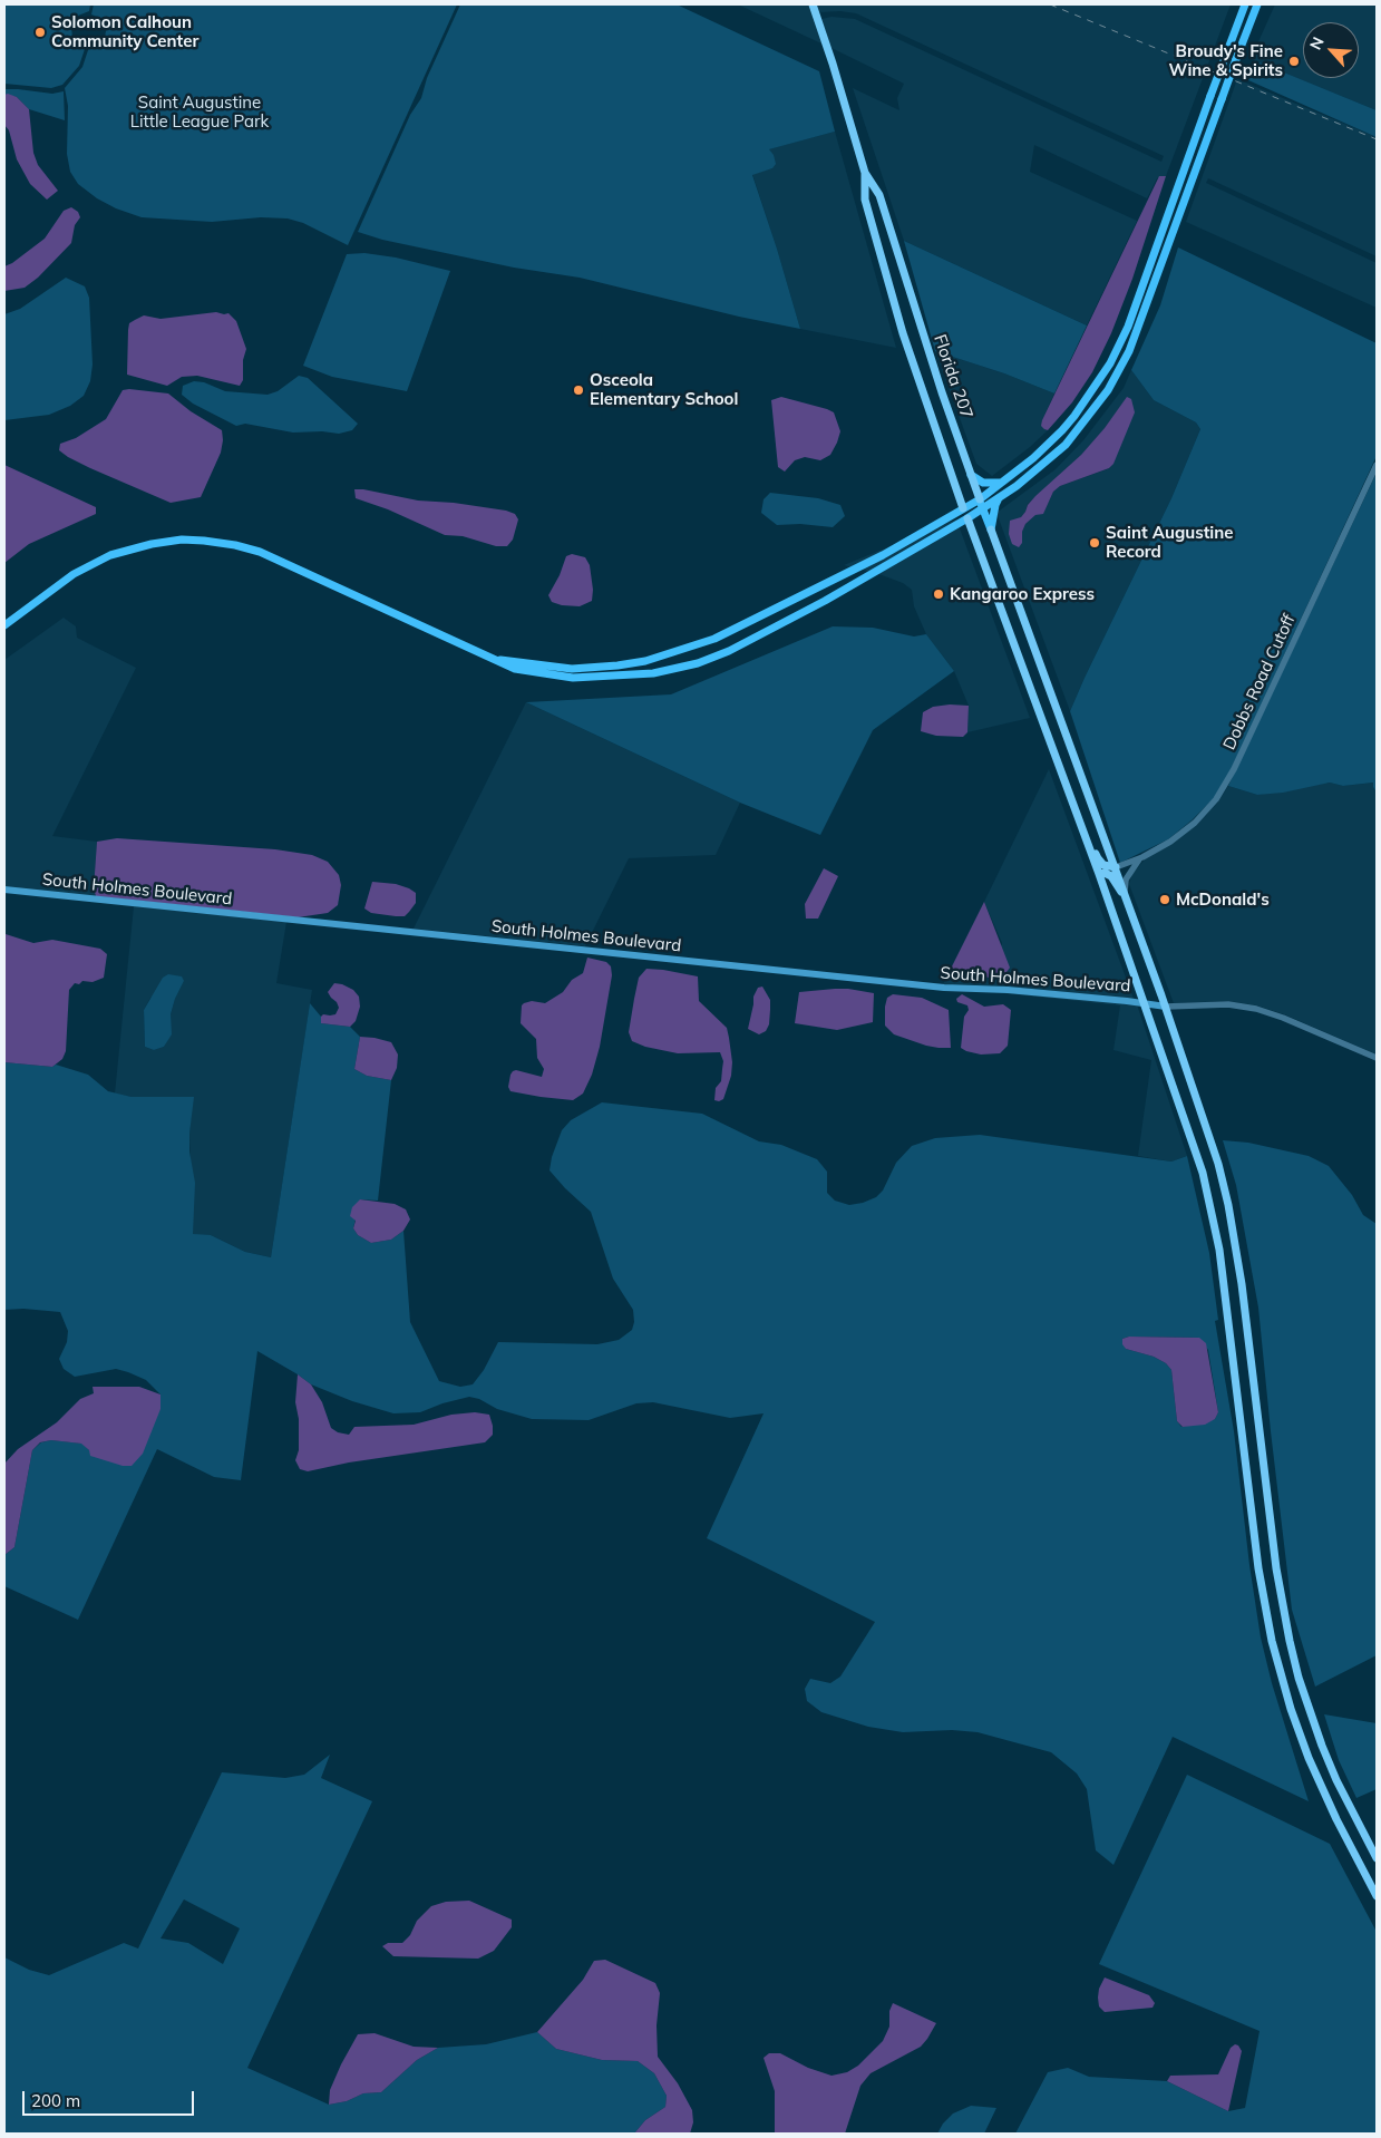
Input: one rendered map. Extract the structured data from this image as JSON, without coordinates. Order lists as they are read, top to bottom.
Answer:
{
  "streets": {
    "highway": ["Florida 207"],
    "main road": ["South Holmes Boulevard"],
    "street": ["Dobbs Road Cutoff"]
  },
  "parks": ["Saint Augustine Little League Park"],
  "places": [
    "Solomon Calhoun Community Center",
    "Broudy's Fine Wine & Spirits",
    "Osceola Elementary School",
    "Saint Augustine Record",
    "Kangaroo Express",
    "McDonald's"
  ],
  "scale_bar": "200 m",
  "north": "top left"
}
